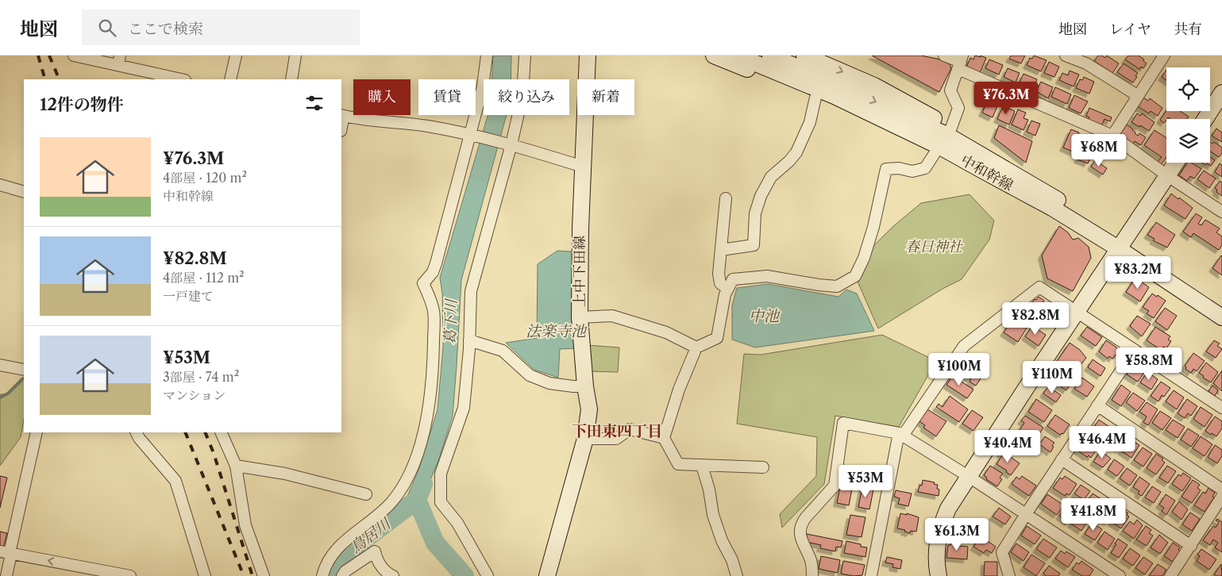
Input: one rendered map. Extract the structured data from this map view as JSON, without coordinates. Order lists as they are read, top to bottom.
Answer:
{
  "streets": {
    "main road": ["中和幹線", "上中下田線"]
  },
  "districts": ["下田東四丁目"],
  "water": [
    "中池",
    "葛下川",
    "法楽寺池",
    "鳥居川"
  ],
  "parks": ["春日神社"],
  "page": {
    "header": "地図",
    "search": "ここで検索",
    "nav": ["地図", "レイヤ", "共有"],
    "chip": [
      "購入",
      "賃貸",
      "絞り込み",
      "新着"
    ],
    "heading": "12件の物件",
    "price": [
      "¥76.3M",
      "¥68M",
      "¥83.2M",
      "¥82.8M",
      "¥58.8M",
      "¥100M",
      "¥110M",
      "¥46.4M",
      "¥40.4M",
      "¥53M",
      "¥41.8M",
      "¥61.3M"
    ],
    "list": [
      {
        "name": "¥76.3M",
        "note": "4部屋 · 120 m² · 中和幹線"
      },
      {
        "name": "¥82.8M",
        "note": "4部屋 · 112 m² · 一戸建て"
      },
      {
        "name": "¥53M",
        "note": "3部屋 · 74 m² · マンション"
      }
    ]
  }
}
